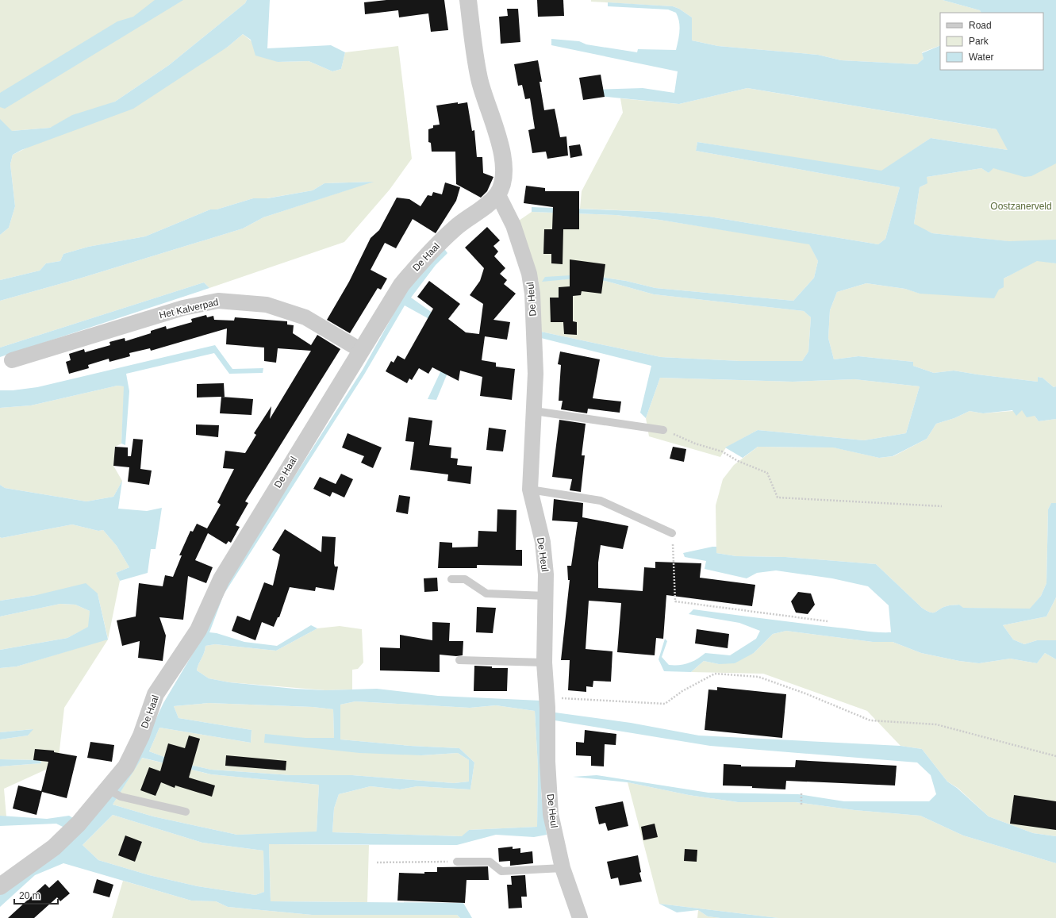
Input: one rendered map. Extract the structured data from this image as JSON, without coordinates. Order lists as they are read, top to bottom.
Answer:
{
  "streets": {
    "street": ["De Haal", "De Heul", "Het Kalverpad"]
  },
  "crossings": [
    ["De Haal", "De Heul"],
    ["De Haal", "Het Kalverpad"]
  ],
  "parks": ["Oostzanerveld"],
  "legend": ["Road", "Park", "Water"],
  "scale_bar": "20 m"
}
